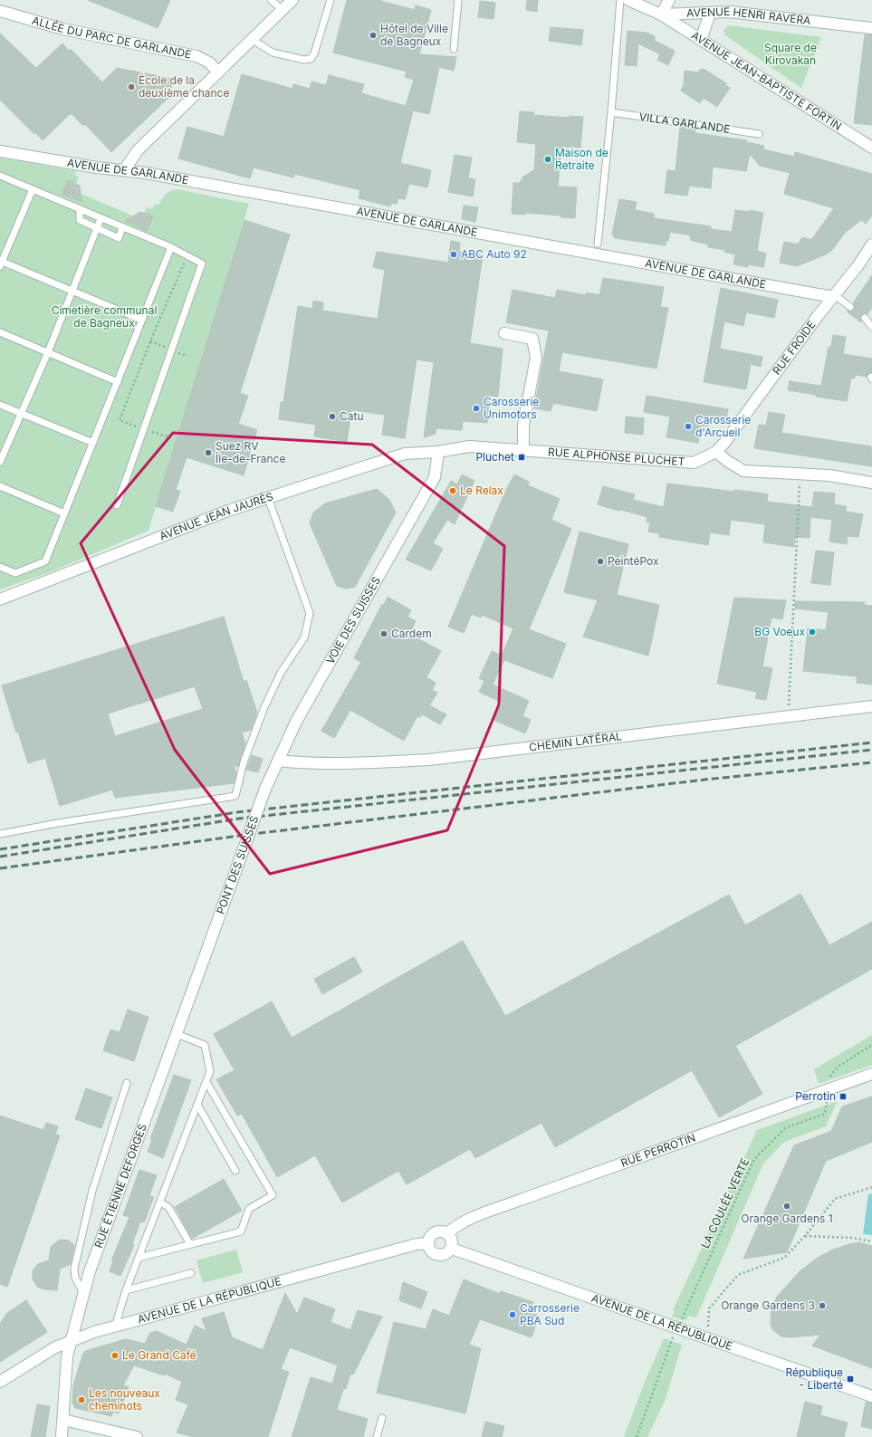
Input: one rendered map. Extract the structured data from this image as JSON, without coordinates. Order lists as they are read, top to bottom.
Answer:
{
  "streets": {
    "street": [
      "AVENUE HENRI RAVERA",
      "ALLÉE DU PARC DE GARLANDE",
      "AVENUE JEAN-BAPTISTE FORTIN",
      "AVENUE DE GARLANDE",
      "RUE FROIDE",
      "RUE ALPHONSE PLUCHET",
      "AVENUE JEAN JAURÈS",
      "VOIE DES SUISSES",
      "CHEMIN LATÉRAL",
      "PONT DES SUISSES",
      "RUE PERROTIN",
      "RUE ÉTIENNE DEFORGES",
      "AVENUE DE LA RÉPUBLIQUE"
    ],
    "lane": ["VILLA GARLANDE"],
    "path": ["LA COULÉE VERTE"]
  },
  "crossings": [
    ["AVENUE HENRI RAVERA", "AVENUE JEAN-BAPTISTE FORTIN"],
    ["AVENUE DE GARLANDE", "RUE FROIDE"],
    ["RUE FROIDE", "RUE ALPHONSE PLUCHET"],
    ["RUE ALPHONSE PLUCHET", "AVENUE JEAN JAURÈS"],
    ["RUE ALPHONSE PLUCHET", "VOIE DES SUISSES"],
    ["AVENUE JEAN JAURÈS", "VOIE DES SUISSES"],
    ["VOIE DES SUISSES", "CHEMIN LATÉRAL"],
    ["VOIE DES SUISSES", "PONT DES SUISSES"],
    ["PONT DES SUISSES", "RUE ÉTIENNE DEFORGES"],
    ["RUE PERROTIN", "AVENUE DE LA RÉPUBLIQUE"],
    ["RUE ÉTIENNE DEFORGES", "AVENUE DE LA RÉPUBLIQUE"]
  ],
  "parks": ["Square de Kirovakan", "Cimetière communal de Bagneux"],
  "places": {
    "other": [
      "Hôtel de Ville de Bagneux",
      "École de la deuxième chance",
      "Maison de Retraite",
      "ABC Auto 92",
      "Carosserie Unimotors",
      "Catu",
      "Carosserie d'Arcueil",
      "Suez RV Île-de-France",
      "Le Relax",
      "PeintéPox",
      "BG Voeux",
      "Cardem",
      "Orange Gardens 1",
      "Orange Gardens 3",
      "Carrosserie PBA Sud",
      "Le Grand Café",
      "Les nouveaux cheminots"
    ],
    "transit": ["Pluchet", "Perrotin", "République - Liberté"]
  }
}
